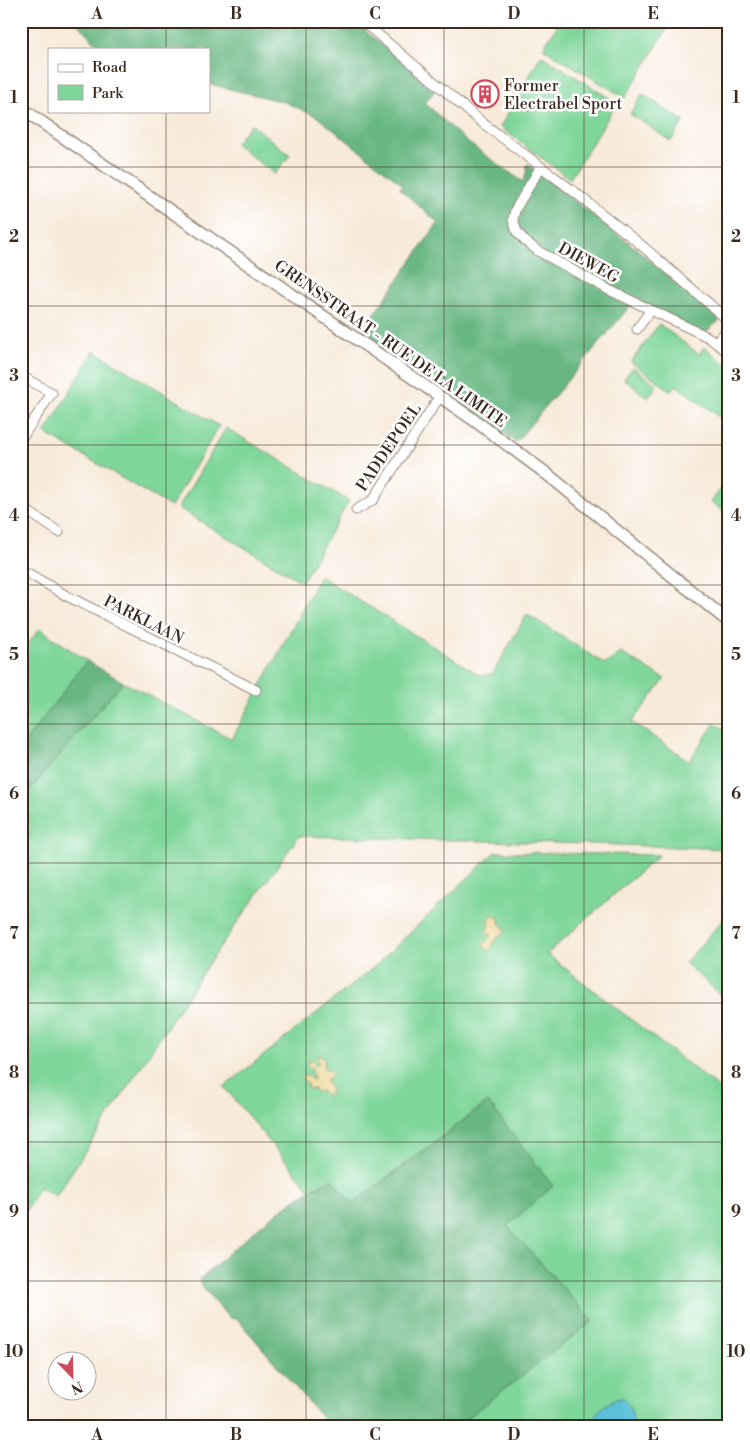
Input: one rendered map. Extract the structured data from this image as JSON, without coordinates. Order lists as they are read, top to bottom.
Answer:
{
  "streets": {
    "street": [
      "DIEWEG",
      "GRENSSTRAAT - RUE DE LA LIMITE",
      "PADDEPOEL",
      "PARKLAAN"
    ]
  },
  "crossings": [
    ["GRENSSTRAAT - RUE DE LA LIMITE", "PADDEPOEL"]
  ],
  "places": {
    "building": ["Former Electrabel Sport"]
  },
  "legend": ["Road", "Park"],
  "north": "bottom right",
  "grid": {
    "columns": [
      "A",
      "B",
      "C",
      "D",
      "E"
    ],
    "rows": [
      "1",
      "2",
      "3",
      "4",
      "5",
      "6",
      "7",
      "8",
      "9",
      "10"
    ]
  }
}
